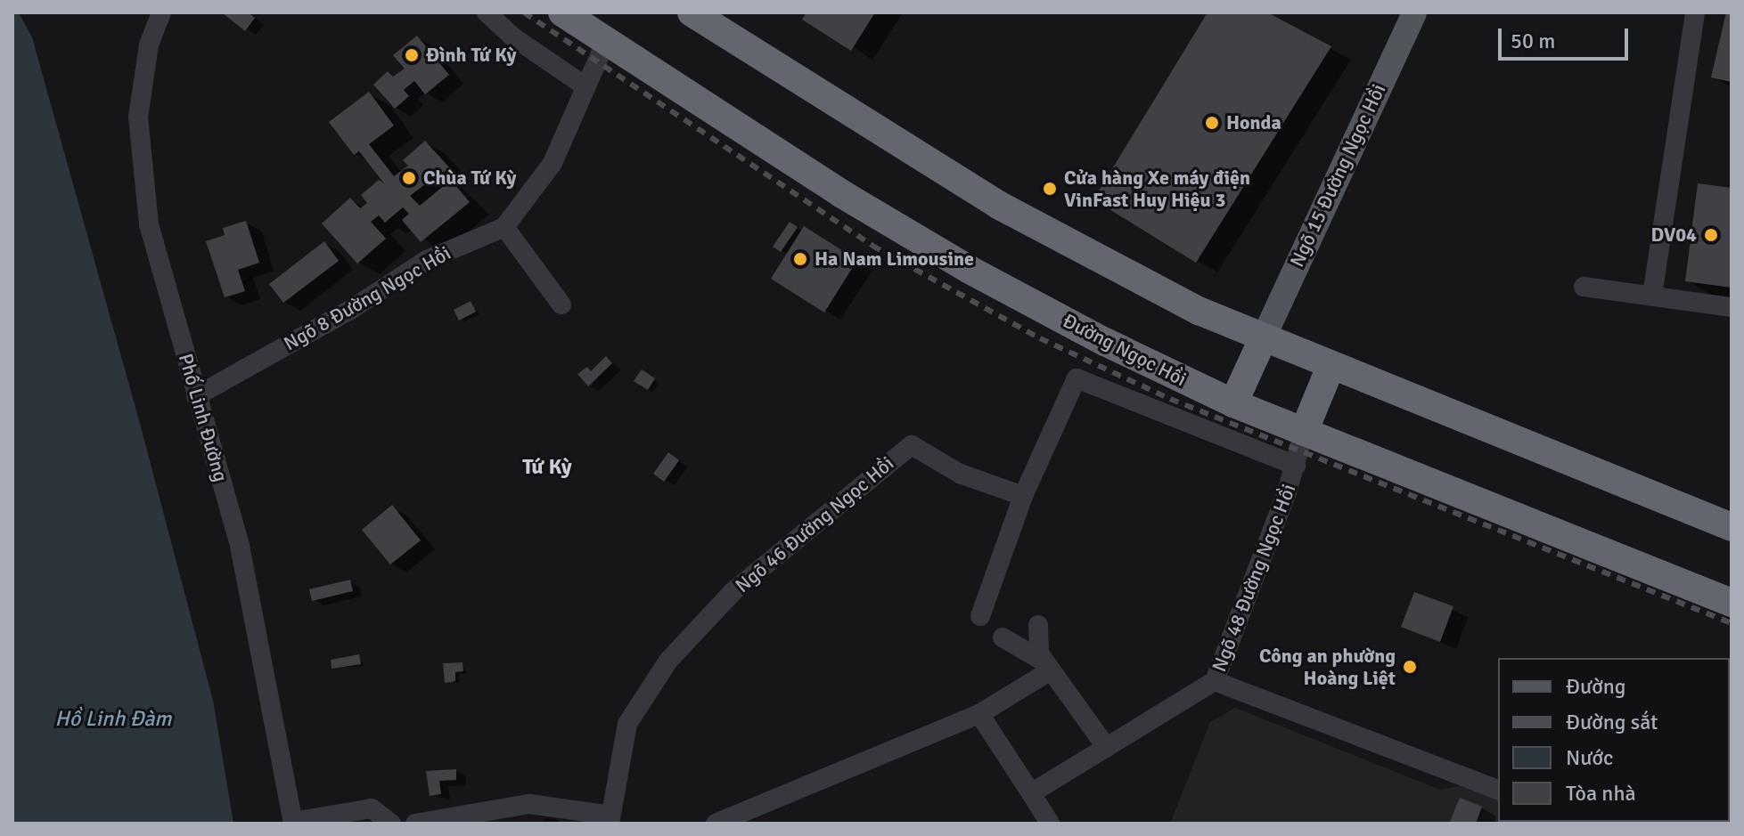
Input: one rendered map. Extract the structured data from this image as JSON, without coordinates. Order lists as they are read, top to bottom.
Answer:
{
  "streets": {
    "highway": ["Đường Ngọc Hồi"],
    "main road": ["Ngõ 15 Đường Ngọc Hồi"],
    "street": [
      "Ngõ 8 Đường Ngọc Hồi",
      "Phố Linh Đường",
      "Ngõ 46 Đường Ngọc Hồi",
      "Ngõ 48 Đường Ngọc Hồi"
    ]
  },
  "crossings": [
    ["Ngõ 8 Đường Ngọc Hồi", "Phố Linh Đường"],
    ["Đường Ngọc Hồi", "Ngõ 48 Đường Ngọc Hồi"]
  ],
  "districts": ["Tứ Kỳ"],
  "water": ["Hồ Linh Đàm"],
  "places": [
    "Đình Tứ Kỳ",
    "Honda",
    "Chùa Tứ Kỳ",
    "Cửa hàng Xe máy điện VinFast Huy Hiệu 3",
    "DV04",
    "Ha Nam Limousine",
    "Công an phường Hoàng Liệt"
  ],
  "legend": [
    "Đường",
    "Đường sắt",
    "Nước",
    "Tòa nhà"
  ],
  "scale_bar": "50 m"
}
